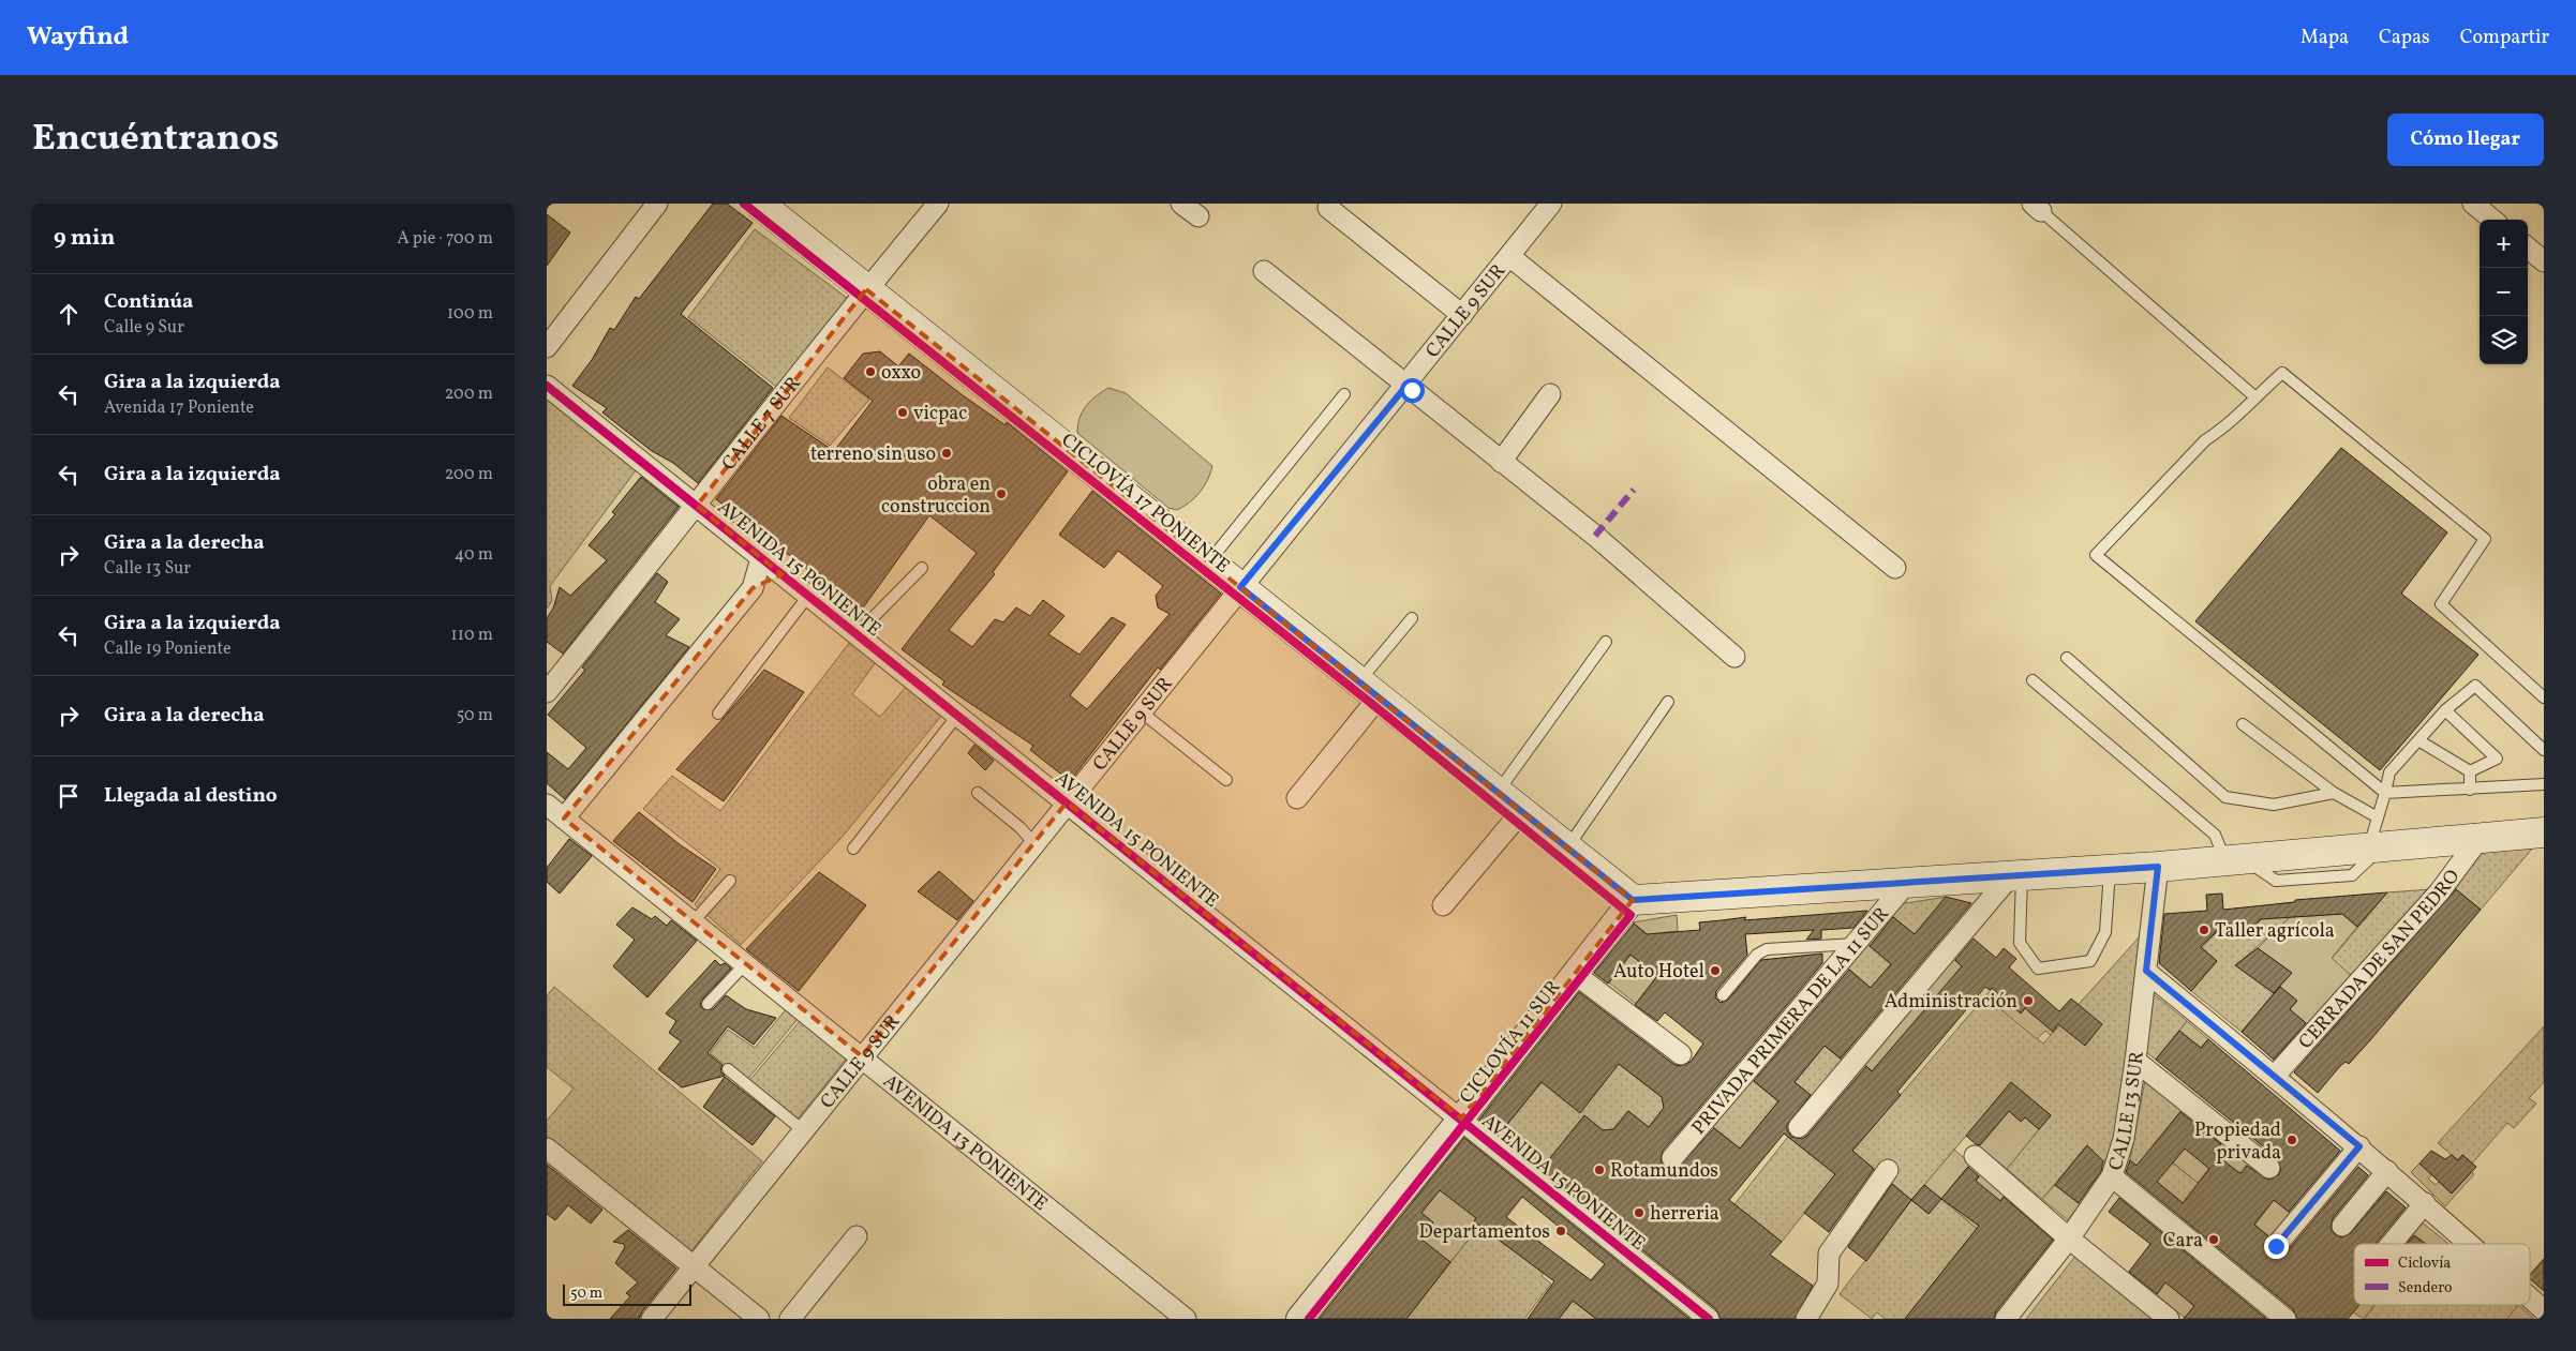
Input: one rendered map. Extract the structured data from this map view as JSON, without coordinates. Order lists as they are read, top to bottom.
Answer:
{
  "streets": {
    "street": [
      "CALLE 9 SUR",
      "CALLE 7 SUR",
      "AVENIDA 15 PONIENTE",
      "CERRADA DE SAN PEDRO",
      "PRIVADA PRIMERA DE LA 11 SUR",
      "CALLE 13 SUR",
      "AVENIDA 13 PONIENTE"
    ],
    "cycle path": ["CICLOVÍA 17 PONIENTE"]
  },
  "crossings": [
    ["CALLE 9 SUR", "AVENIDA 15 PONIENTE"],
    ["CALLE 9 SUR", "AVENIDA 13 PONIENTE"],
    ["CALLE 7 SUR", "AVENIDA 15 PONIENTE"]
  ],
  "places": [
    "oxxo",
    "vicpac",
    "terreno sin uso",
    "obra en construccion",
    "Taller agrícola",
    "Auto Hotel",
    "Administración",
    "Propiedad privada",
    "Rotamundos",
    "herreria",
    "Departamentos",
    "Cara"
  ],
  "legend": ["Ciclovía", "Sendero"],
  "scale_bar": "50 m",
  "page": {
    "header": "Wayfind",
    "nav": ["Mapa", "Capas", "Compartir"],
    "title": "Encuéntranos",
    "buttons": "Cómo llegar",
    "heading": ["9 min", "A pie · 700 m"],
    "map_buttons": ["+", "−"],
    "list": [
      ["Continúa", "Calle 9 Sur", "100 m"],
      ["Gira a la izquierda", "Avenida 17 Poniente", "200 m"],
      ["Gira a la izquierda", "200 m"],
      ["Gira a la derecha", "Calle 13 Sur", "40 m"],
      ["Gira a la izquierda", "Calle 19 Poniente", "110 m"],
      ["Gira a la derecha", "50 m"],
      "Llegada al destino"
    ],
    "scale": "50 m"
  }
}
